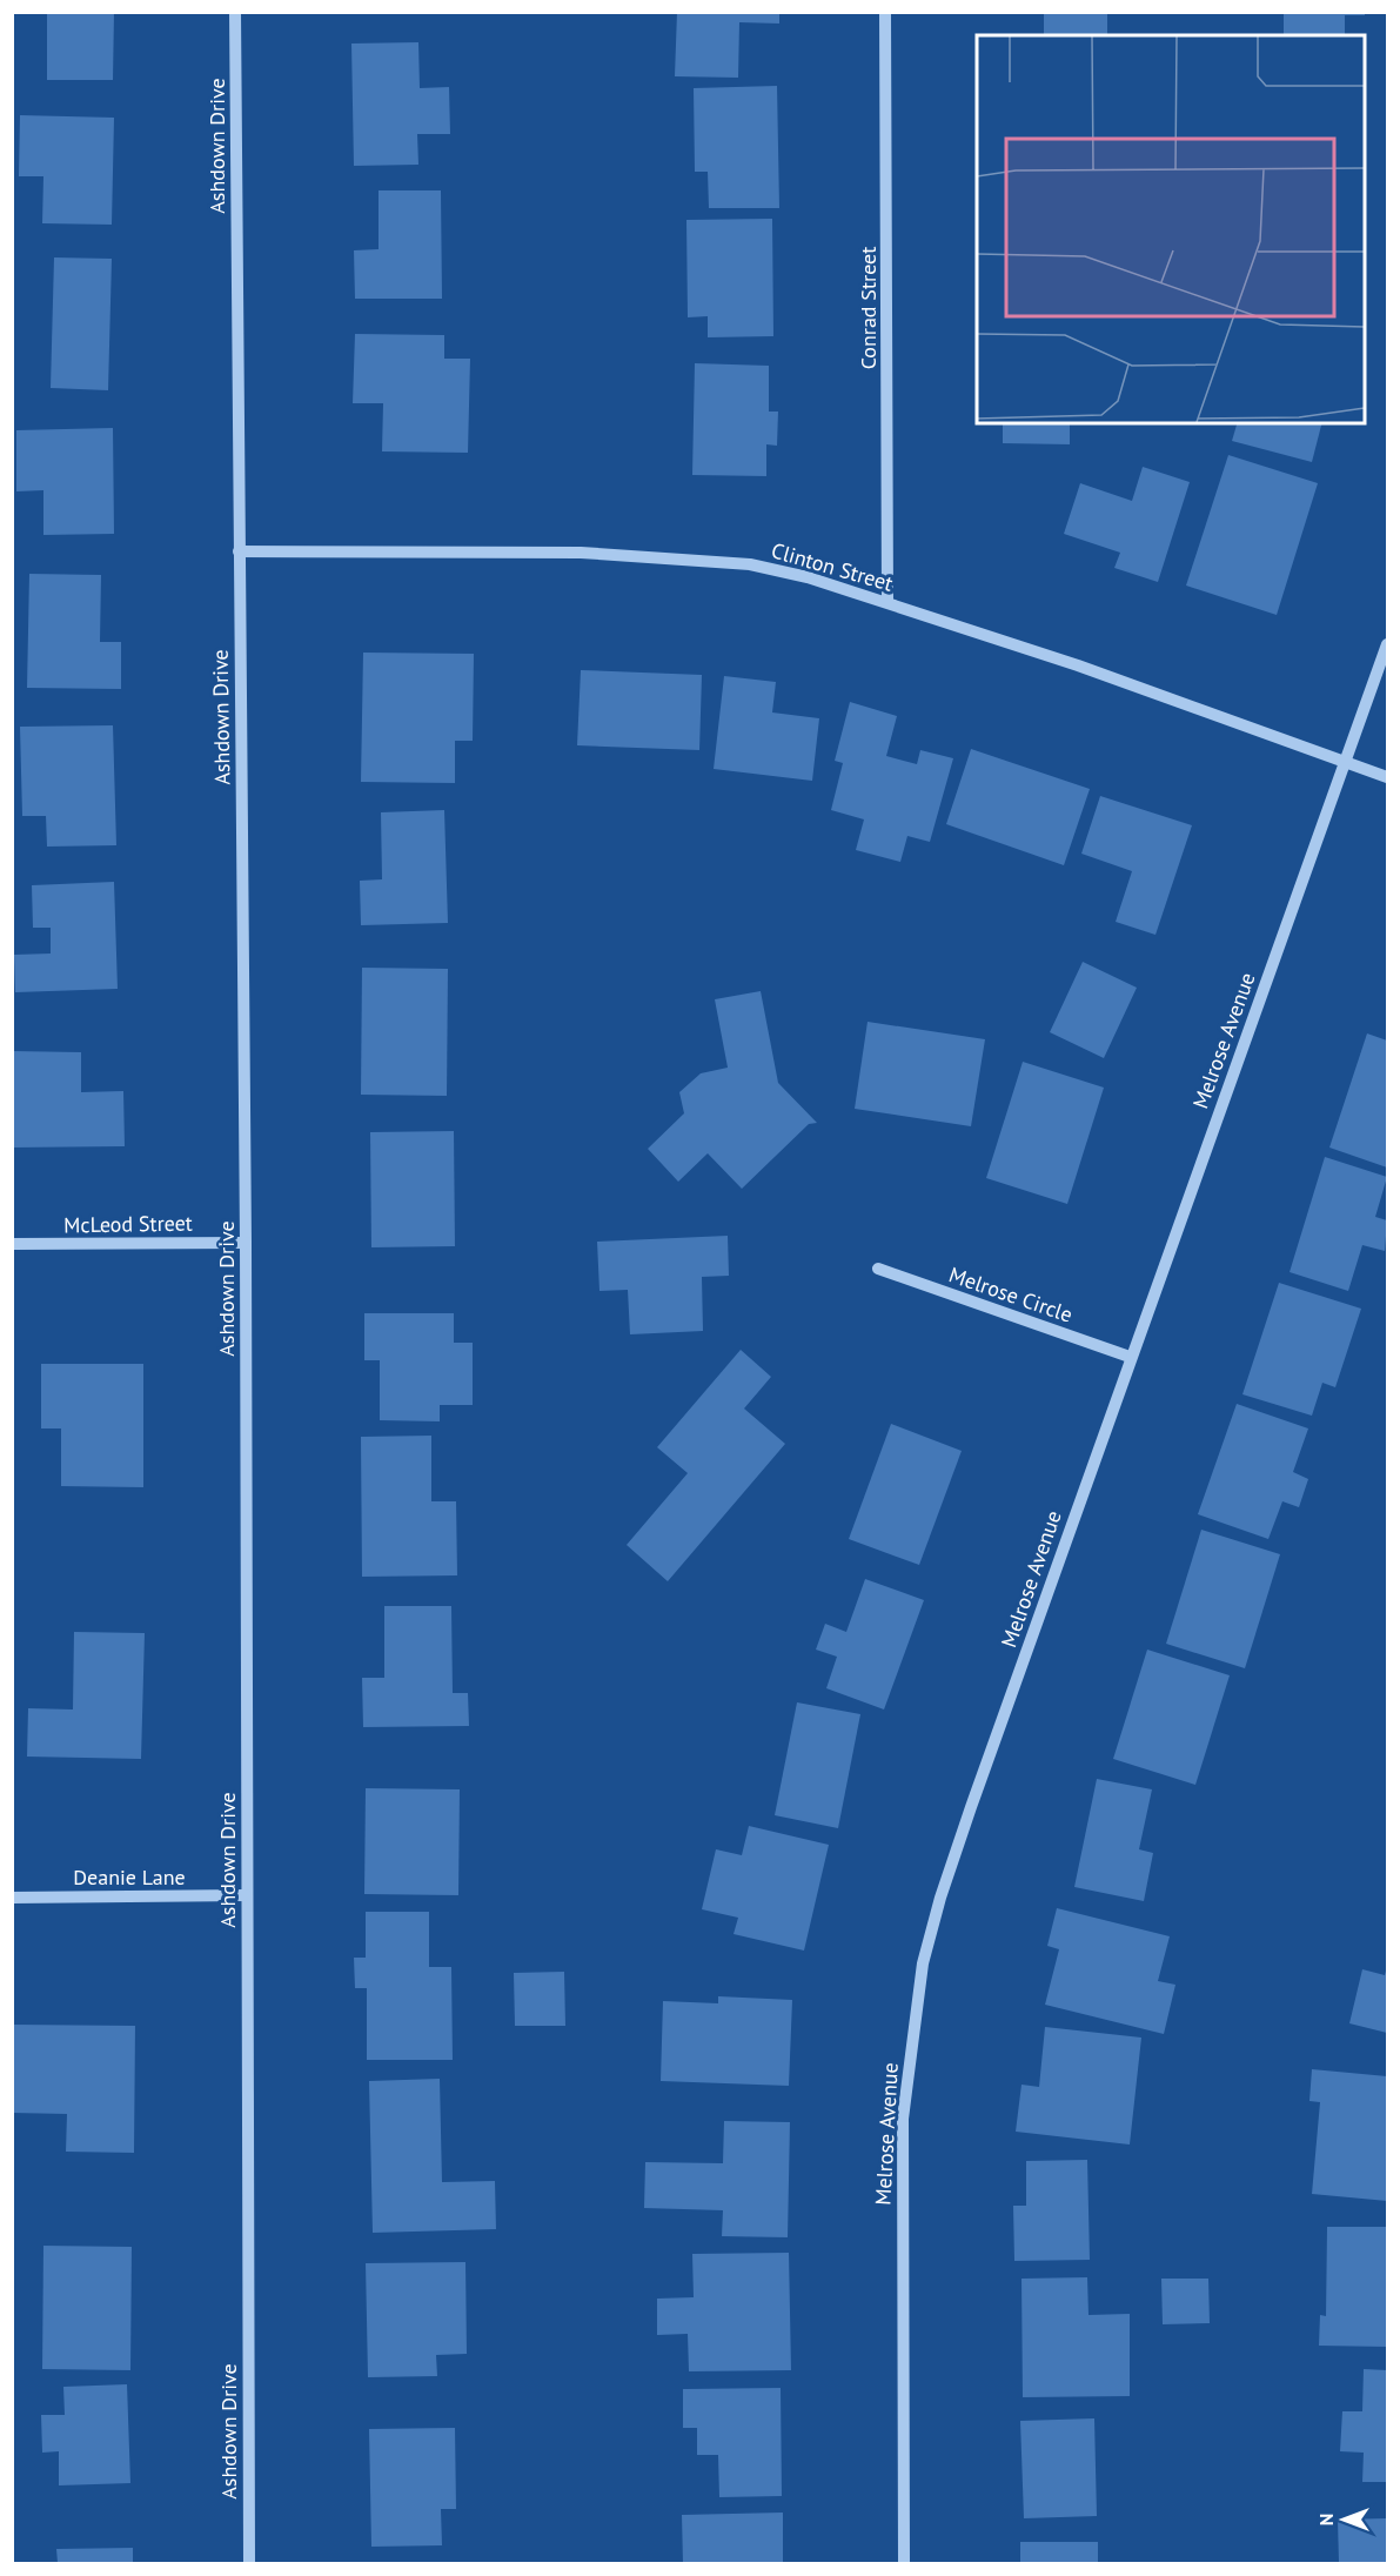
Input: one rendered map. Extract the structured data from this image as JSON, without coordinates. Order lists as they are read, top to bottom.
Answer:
{
  "streets": {
    "street": [
      "Ashdown Drive",
      "Conrad Street",
      "Clinton Street",
      "Melrose Avenue",
      "McLeod Street",
      "Melrose Circle",
      "Deanie Lane"
    ]
  },
  "crossings": [
    ["Ashdown Drive", "Clinton Street"],
    ["Ashdown Drive", "McLeod Street"],
    ["Ashdown Drive", "Deanie Lane"],
    ["Conrad Street", "Clinton Street"],
    ["Clinton Street", "Melrose Avenue"],
    ["Melrose Avenue", "Melrose Circle"]
  ],
  "north": "left"
}
